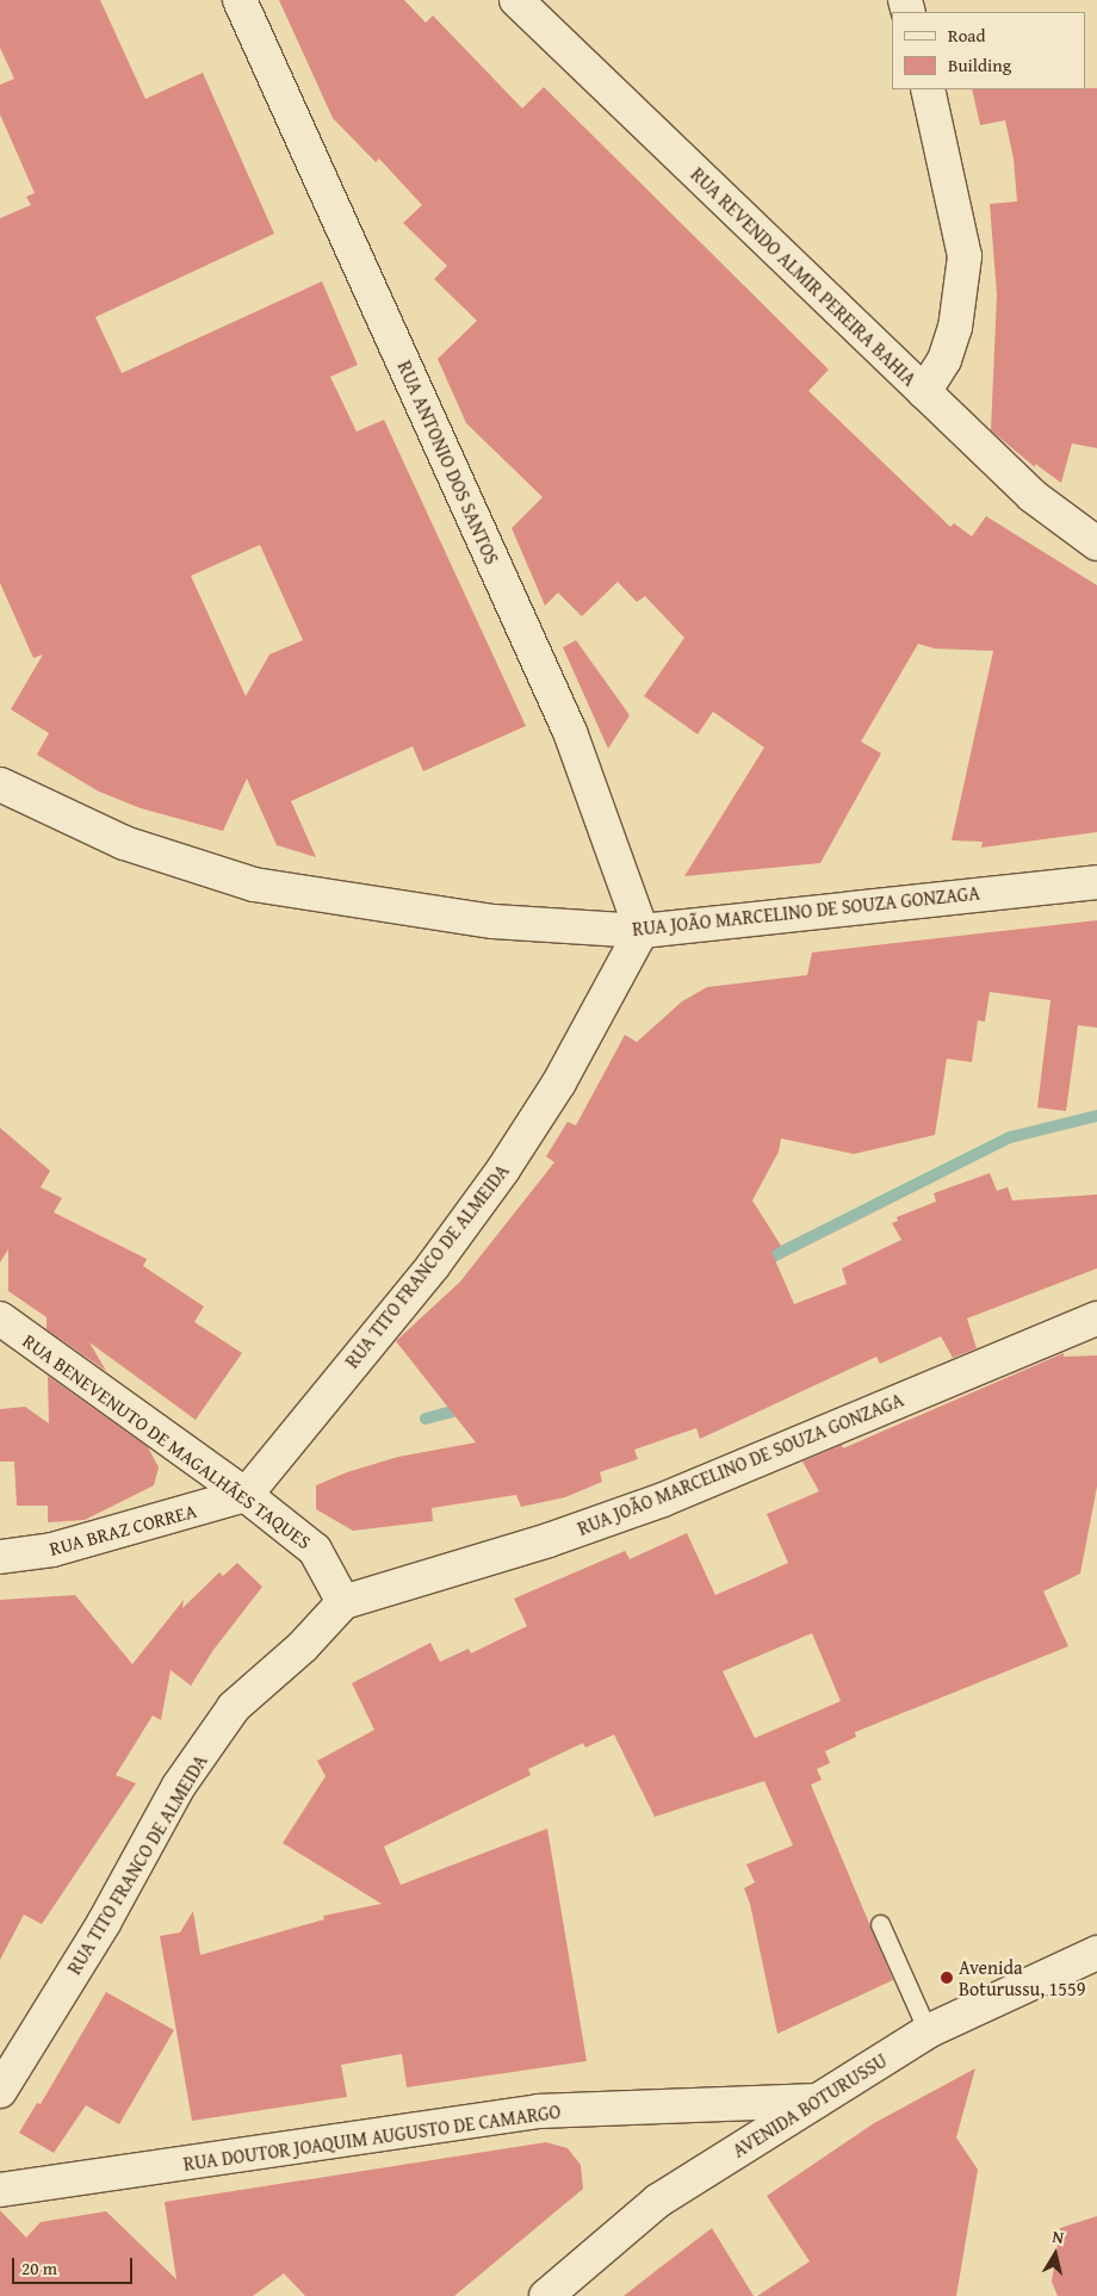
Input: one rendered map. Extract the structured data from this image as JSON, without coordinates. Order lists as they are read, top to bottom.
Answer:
{
  "streets": {
    "street": [
      "RUA REVENDO ALMIR PEREIRA BAHIA",
      "RUA ANTONIO DOS SANTOS",
      "RUA JOÃO MARCELINO DE SOUZA GONZAGA",
      "RUA TITO FRANCO DE ALMEIDA",
      "RUA BENEVENUTO DE MAGALHÃES TAQUES",
      "RUA BRAZ CORREA",
      "AVENIDA BOTURUSSU",
      "RUA DOUTOR JOAQUIM AUGUSTO DE CAMARGO"
    ]
  },
  "crossings": [
    ["RUA ANTONIO DOS SANTOS", "RUA JOÃO MARCELINO DE SOUZA GONZAGA"],
    ["RUA ANTONIO DOS SANTOS", "RUA TITO FRANCO DE ALMEIDA"],
    ["RUA JOÃO MARCELINO DE SOUZA GONZAGA", "RUA TITO FRANCO DE ALMEIDA"],
    ["RUA JOÃO MARCELINO DE SOUZA GONZAGA", "RUA BENEVENUTO DE MAGALHÃES TAQUES"],
    ["RUA TITO FRANCO DE ALMEIDA", "RUA BENEVENUTO DE MAGALHÃES TAQUES"],
    ["RUA TITO FRANCO DE ALMEIDA", "RUA BRAZ CORREA"],
    ["RUA BENEVENUTO DE MAGALHÃES TAQUES", "RUA BRAZ CORREA"],
    ["AVENIDA BOTURUSSU", "RUA DOUTOR JOAQUIM AUGUSTO DE CAMARGO"]
  ],
  "places": ["Avenida Boturussu, 1559"],
  "legend": ["Road", "Building"],
  "scale_bar": "20 m",
  "north": "top"
}
